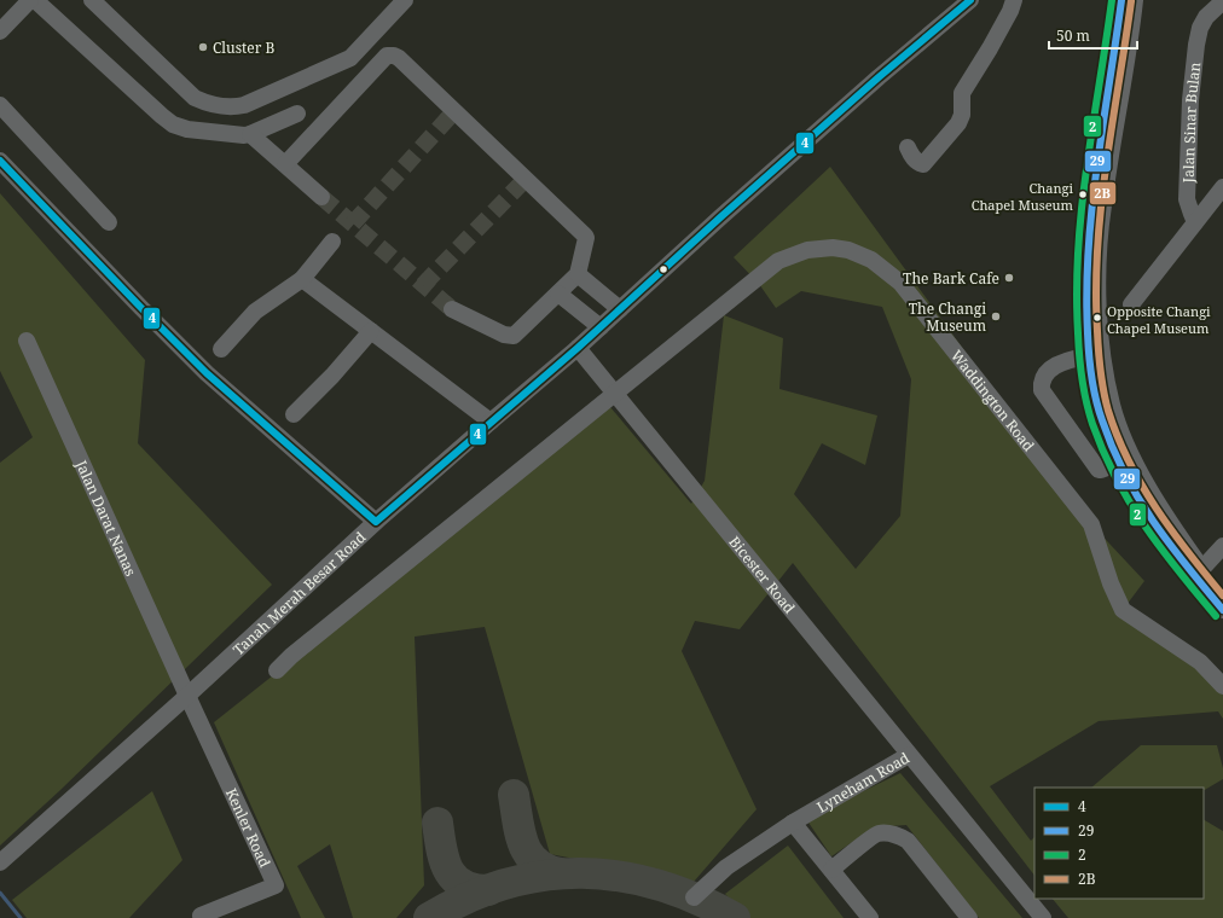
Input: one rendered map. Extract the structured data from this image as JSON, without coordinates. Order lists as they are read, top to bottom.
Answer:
{
  "streets": {
    "street": [
      "Jalan Sinar Bulan",
      "Waddington Road",
      "Jalan Darat Nanas",
      "Bicester Road",
      "Tanah Merah Besar Road",
      "Lyneham Road",
      "Kenler Road"
    ]
  },
  "crossings": [
    ["Waddington Road", "Bicester Road"],
    ["Jalan Darat Nanas", "Tanah Merah Besar Road"],
    ["Jalan Darat Nanas", "Kenler Road"],
    ["Bicester Road", "Tanah Merah Besar Road"],
    ["Bicester Road", "Lyneham Road"],
    ["Tanah Merah Besar Road", "Kenler Road"]
  ],
  "places": [
    "Cluster B",
    "Changi Chapel Museum",
    "The Bark Cafe",
    "The Changi Museum",
    "Opposite Changi Chapel Museum"
  ],
  "lines": [
    "transit line 4",
    "transit line 29",
    "transit line 2",
    "transit line 2B"
  ],
  "legend": [
    "4",
    "29",
    "2",
    "2B"
  ],
  "scale_bar": "50 m"
}
